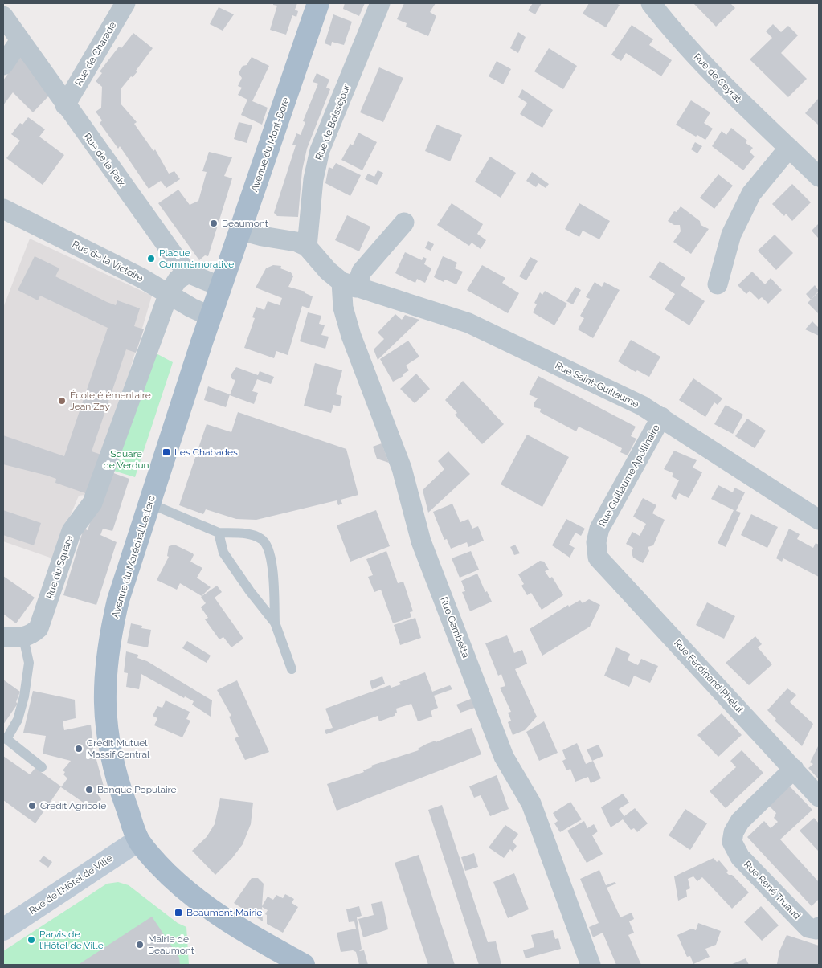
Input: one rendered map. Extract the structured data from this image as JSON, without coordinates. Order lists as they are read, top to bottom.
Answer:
{
  "streets": {
    "main road": ["Avenue du Mont-Dore", "Avenue du Maréchal Leclerc", "Rue de l'Hôtel de Ville"],
    "street": [
      "Rue de Charade",
      "Rue de Ceyrat",
      "Rue de Boisséjour",
      "Rue de la Paix",
      "Rue de la Victoire",
      "Rue Saint-Guillaume",
      "Rue Guillaume Apollinaire",
      "Rue du Square",
      "Rue Gambetta",
      "Rue Ferdinand Phelut",
      "Rue René Truaud"
    ]
  },
  "crossings": [
    ["Rue de Charade", "Rue de la Paix"],
    ["Avenue du Mont-Dore", "Avenue du Maréchal Leclerc"],
    ["Rue de la Victoire", "Avenue du Maréchal Leclerc"],
    ["Rue de la Victoire", "Rue du Square"],
    ["Rue Saint-Guillaume", "Rue Guillaume Apollinaire"],
    ["Rue Saint-Guillaume", "Rue Gambetta"],
    ["Rue Guillaume Apollinaire", "Rue Ferdinand Phelut"],
    ["Avenue du Maréchal Leclerc", "Rue de l'Hôtel de Ville"],
    ["Rue Ferdinand Phelut", "Rue René Truaud"]
  ],
  "parks": ["Square de Verdun"],
  "places": {
    "other": [
      "Beaumont",
      "Plaque Commémorative",
      "École élémentaire Jean Zay",
      "Crédit Mutuel Massif Central",
      "Banque Populaire",
      "Crédit Agricole",
      "Parvis de l'Hôtel de Ville",
      "Mairie de Beaumont"
    ],
    "transit": ["Les Chabades", "Beaumont Mairie"]
  }
}
